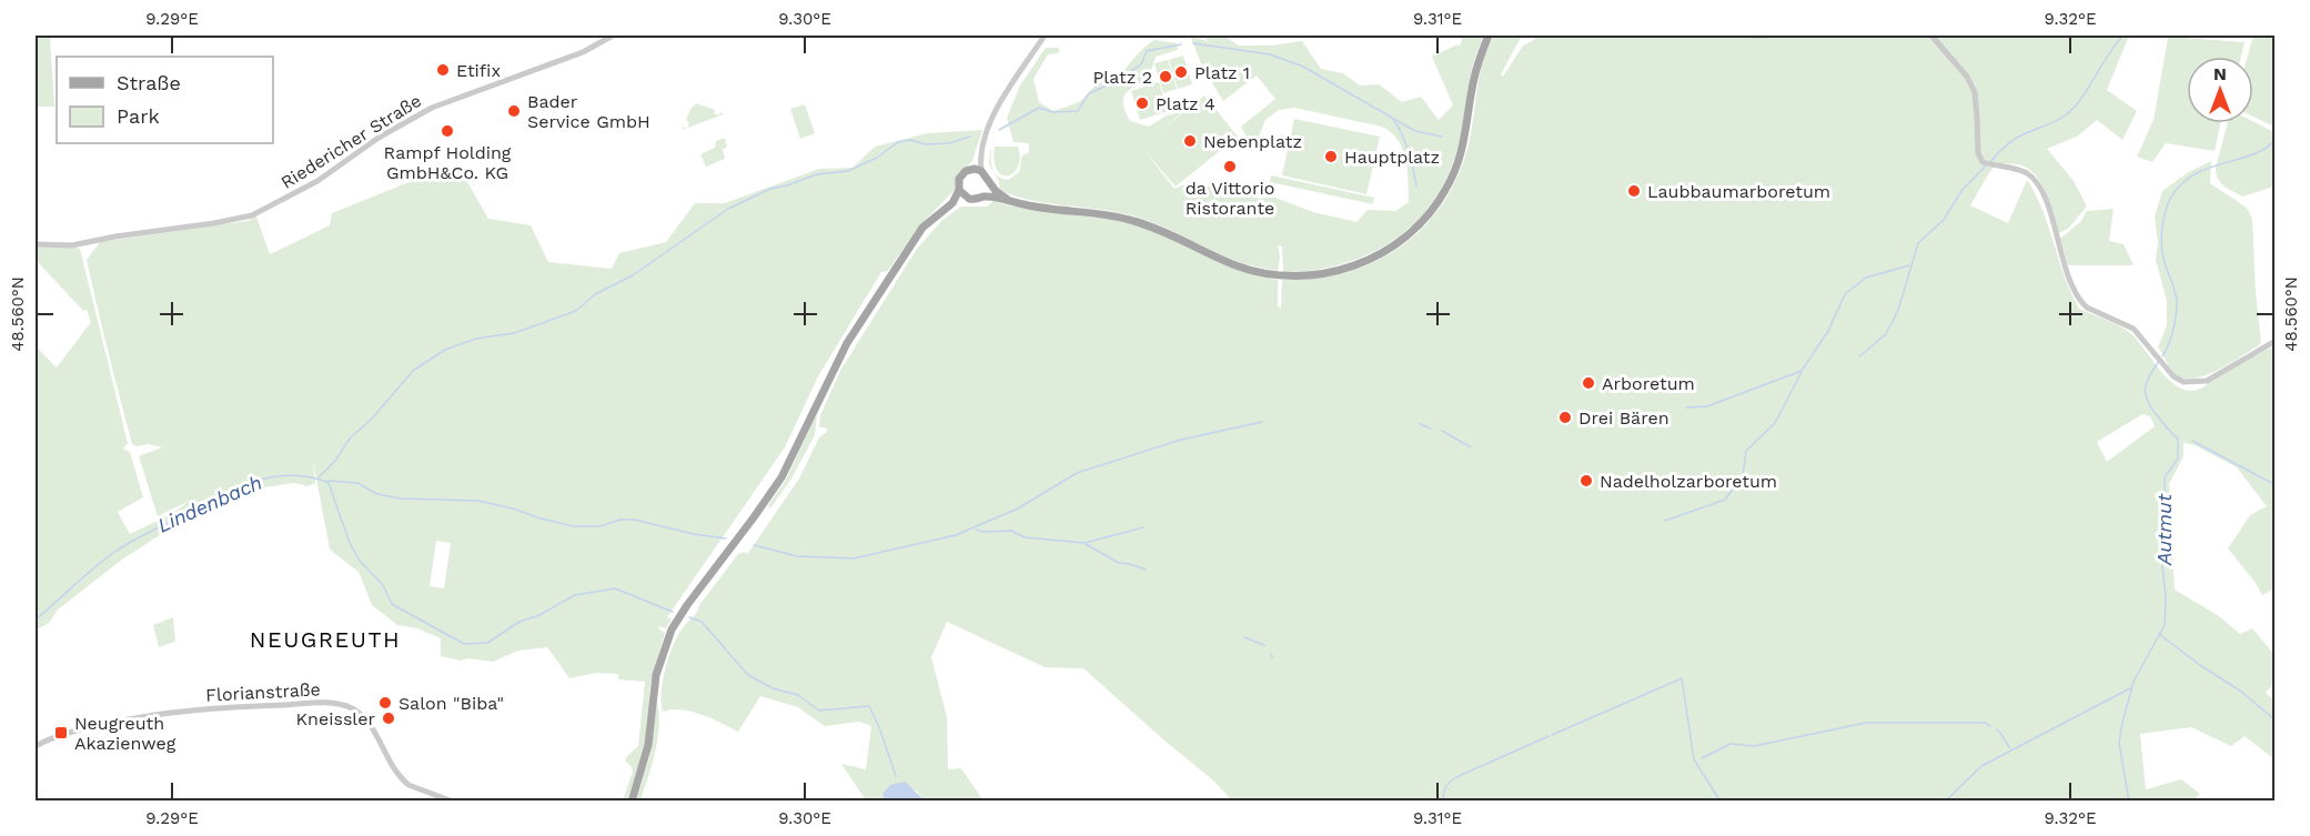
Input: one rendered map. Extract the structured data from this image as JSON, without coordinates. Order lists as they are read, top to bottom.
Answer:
{
  "streets": {
    "street": ["Riedericher Straße", "Florianstraße"]
  },
  "districts": ["NEUGREUTH"],
  "water": ["Lindenbach", "Autmut"],
  "places": {
    "other": [
      "Etifix",
      "Platz 1",
      "Platz 2",
      "Platz 4",
      "Bader Service GmbH",
      "Rampf Holding GmbH&Co. KG",
      "Nebenplatz",
      "Hauptplatz",
      "da Vittorio Ristorante",
      "Laubbaumarboretum",
      "Arboretum",
      "Drei Bären",
      "Nadelholzarboretum",
      "Salon \"Biba\"",
      "Kneissler"
    ],
    "transit": ["Neugreuth Akazienweg"]
  },
  "legend": ["Straße", "Park"],
  "north": "top",
  "coordinates": [
    "9.29°E",
    "9.30°E",
    "9.31°E",
    "9.32°E",
    "48.560°N"
  ]
}
